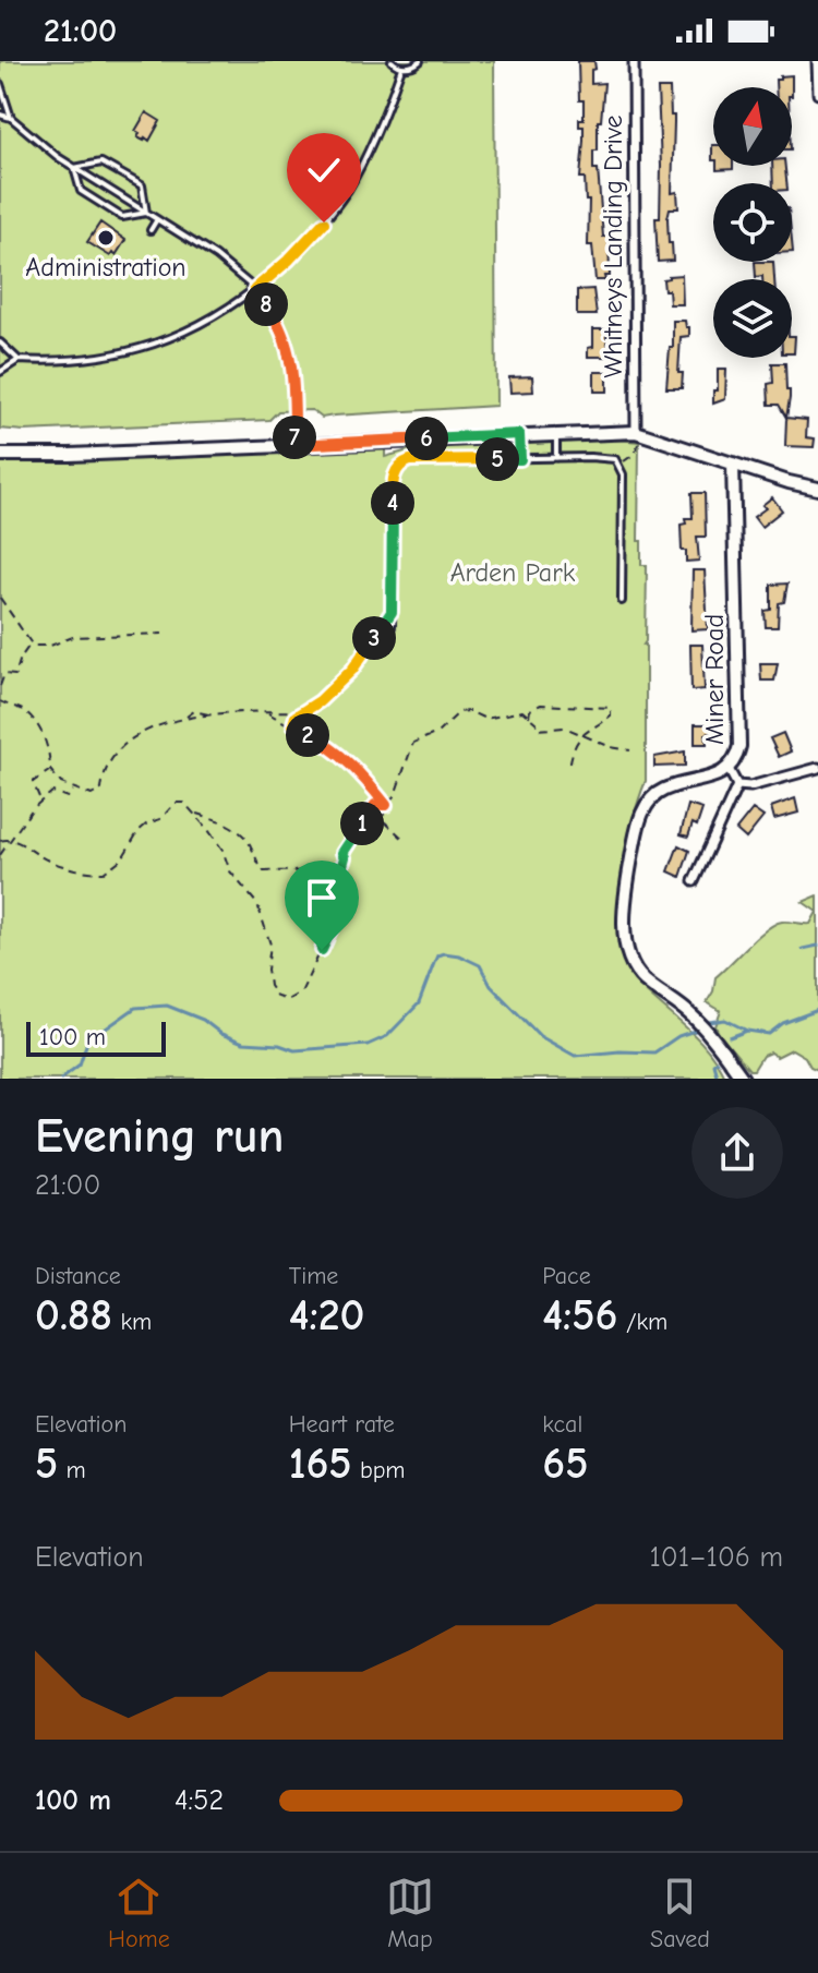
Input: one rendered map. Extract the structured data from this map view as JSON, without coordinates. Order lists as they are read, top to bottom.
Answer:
{
  "streets": {
    "street": ["Whitneys Landing Drive", "Miner Road"]
  },
  "parks": ["Arden Park"],
  "places": ["Administration"],
  "scale_bar": "100 m",
  "north": "top",
  "page": {
    "status": "21:00",
    "pins": [
      "8",
      "7",
      "6",
      "5",
      "4",
      "3",
      "2",
      "1"
    ],
    "scale": "100 m",
    "heading": ["Evening run", "21:00"],
    "stats": [
      ["Distance", "0.88 km"],
      ["Time", "4:20"],
      ["Pace", "4:56 /km"],
      ["Elevation", "5 m"],
      ["Heart rate", "165 bpm"],
      ["kcal", "65"]
    ],
    "chart": ["Elevation", "101–106 m"],
    "list": [
      {
        "name": "100 m",
        "note": "4:52"
      }
    ],
    "tabs": ["Home", "Map", "Saved"]
  }
}
